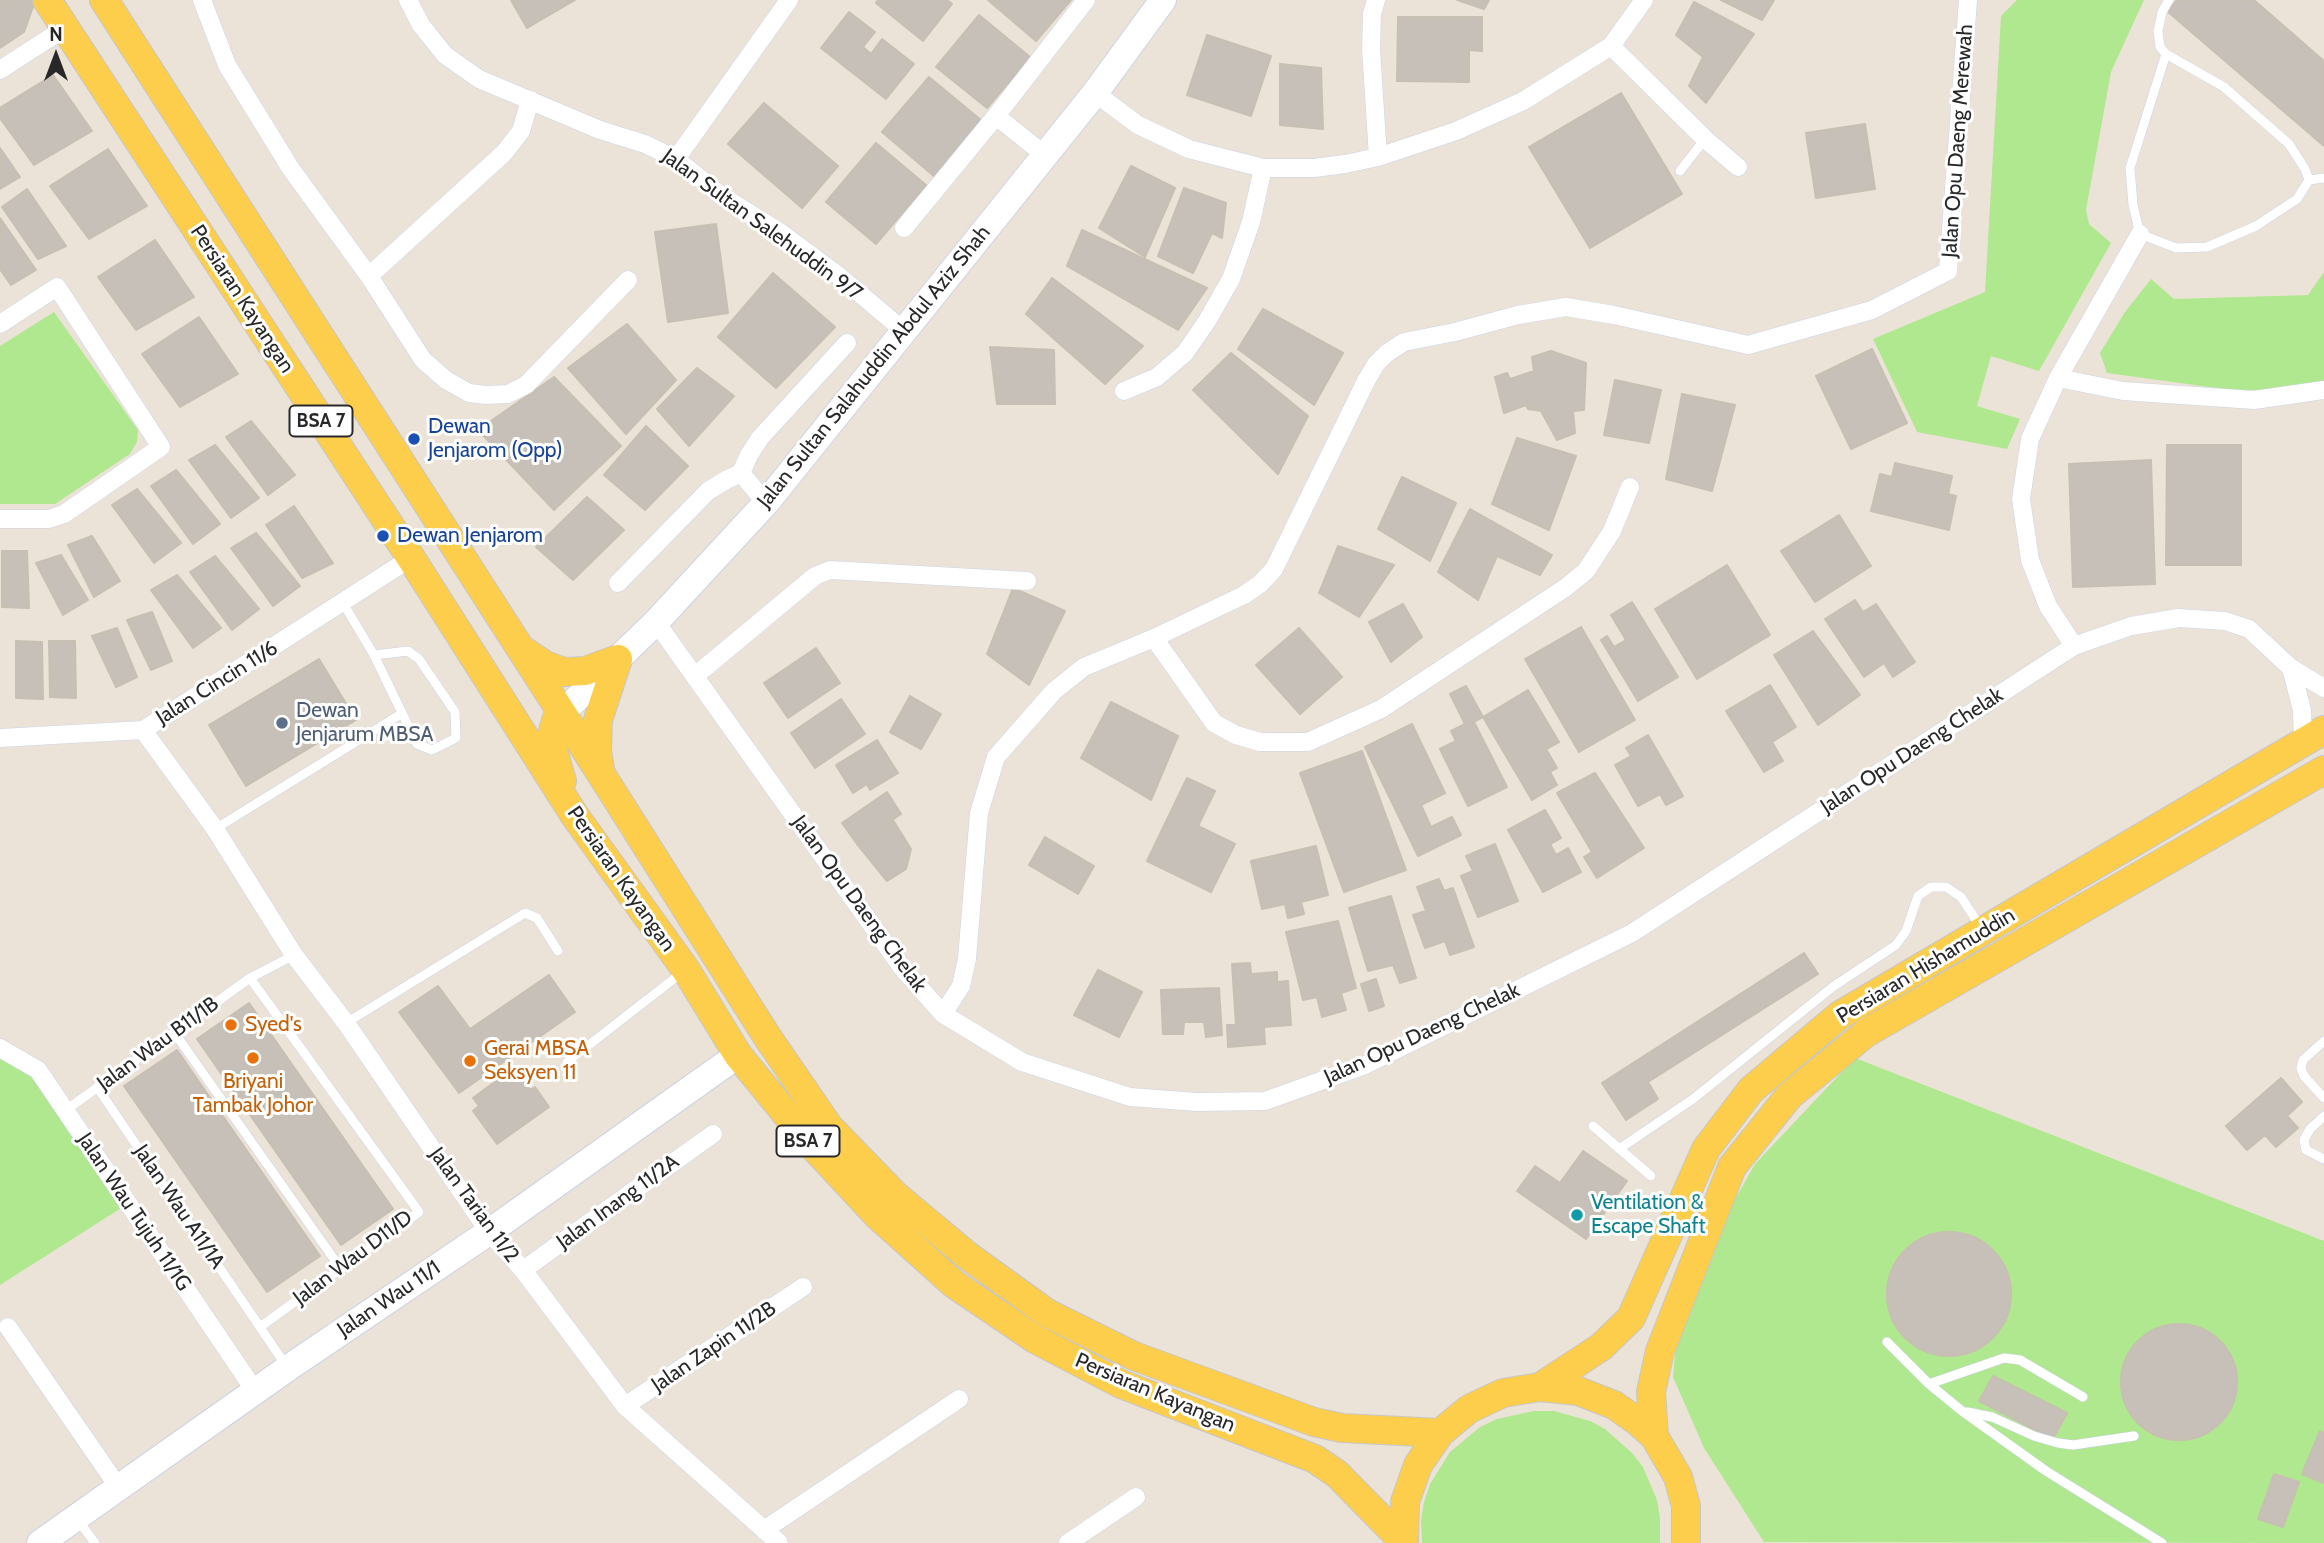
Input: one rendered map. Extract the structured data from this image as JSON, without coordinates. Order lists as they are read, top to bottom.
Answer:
{
  "streets": {
    "main road": ["Persiaran Kayangan", "BSA 7", "Persiaran Hishamuddin"],
    "street": [
      "Jalan Opu Daeng Merewah",
      "Jalan Sultan Salehuddin 9/7",
      "Jalan Sultan Salahuddin Abdul Aziz Shah",
      "Jalan Cincin 11/6",
      "Jalan Opu Daeng Chelak",
      "Jalan Inang 11/2A",
      "Jalan Tarian 11/2",
      "Jalan Wau Tujuh 11/1G",
      "Jalan Wau 11/1",
      "Jalan Zapin 11/2B"
    ],
    "lane": ["Jalan Wau B11/1B", "Jalan Wau A11/1A", "Jalan Wau D11/D"]
  },
  "crossings": [
    ["Jalan Opu Daeng Merewah", "Jalan Opu Daeng Chelak"],
    ["Jalan Sultan Salehuddin 9/7", "Jalan Sultan Salahuddin Abdul Aziz Shah"],
    ["Persiaran Kayangan", "Jalan Sultan Salahuddin Abdul Aziz Shah"],
    ["Persiaran Kayangan", "Jalan Cincin 11/6"],
    ["Persiaran Kayangan", "Jalan Wau 11/1"],
    ["Jalan Sultan Salahuddin Abdul Aziz Shah", "Jalan Opu Daeng Chelak"],
    ["Jalan Cincin 11/6", "Jalan Tarian 11/2"],
    ["Jalan Wau B11/1B", "Jalan Tarian 11/2"],
    ["Jalan Wau B11/1B", "Jalan Wau A11/1A"],
    ["Jalan Wau B11/1B", "Jalan Wau Tujuh 11/1G"],
    ["Jalan Wau B11/1B", "Jalan Wau D11/D"],
    ["Jalan Inang 11/2A", "Jalan Tarian 11/2"],
    ["Jalan Tarian 11/2", "Jalan Wau 11/1"],
    ["Jalan Tarian 11/2", "Jalan Zapin 11/2B"],
    ["Jalan Wau A11/1A", "Jalan Wau D11/D"],
    ["Jalan Wau A11/1A", "Jalan Wau 11/1"],
    ["Jalan Wau Tujuh 11/1G", "Jalan Wau 11/1"]
  ],
  "places": [
    "Dewan Jenjarom (Opp)",
    "Dewan Jenjarom",
    "Dewan Jenjarum MBSA",
    "Syed's",
    "Briyani Tambak Johor",
    "Gerai MBSA Seksyen 11",
    "Ventilation & Escape Shaft"
  ],
  "north": "top"
}
